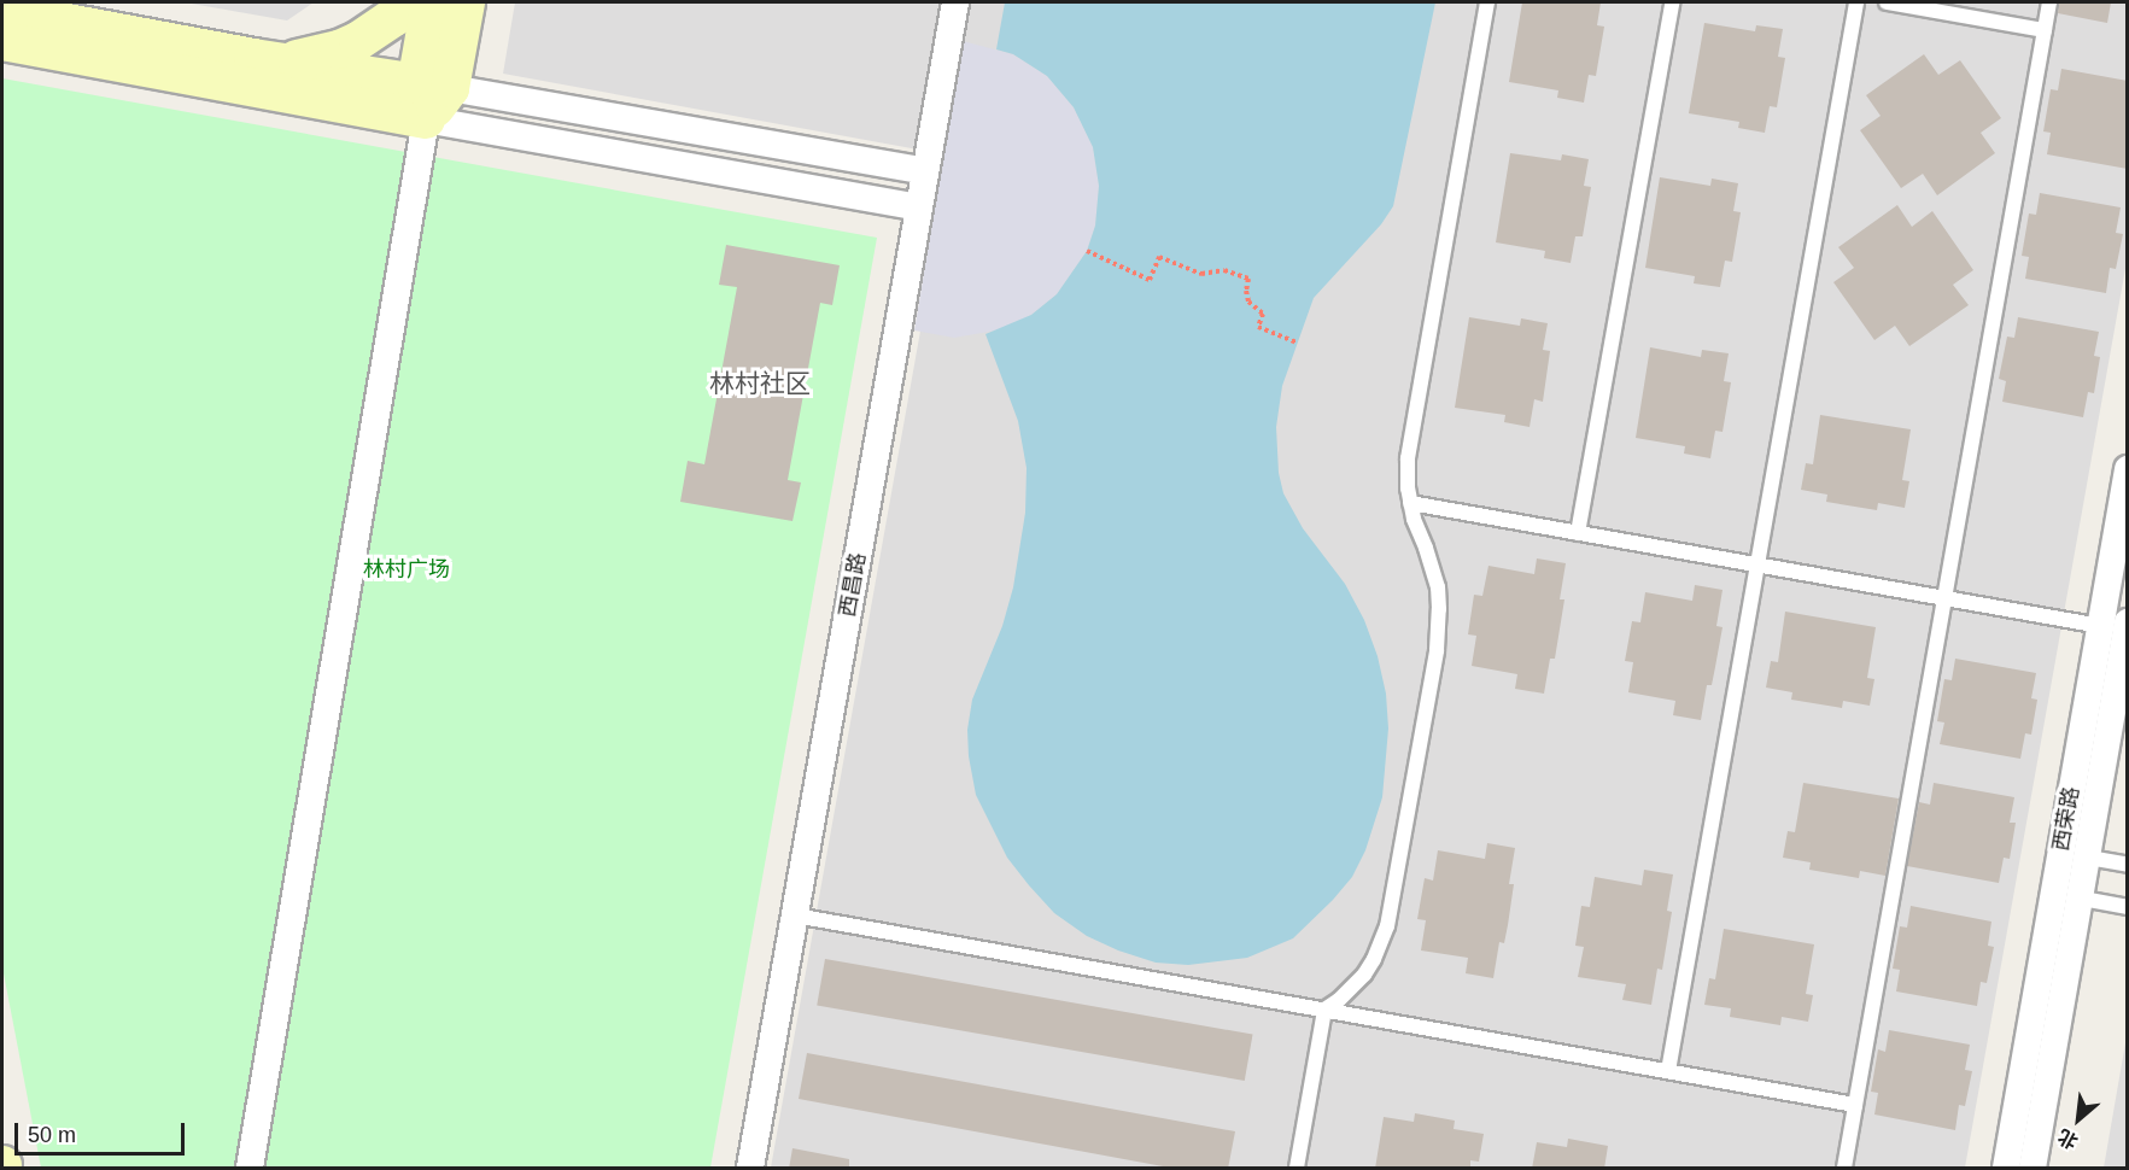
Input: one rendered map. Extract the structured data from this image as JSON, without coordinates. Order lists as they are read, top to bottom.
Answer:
{
  "streets": {
    "street": ["西昌路", "西荣路"]
  },
  "districts": ["林村社区"],
  "parks": ["林村广场"],
  "scale_bar": "50 m",
  "north": "bottom left"
}
